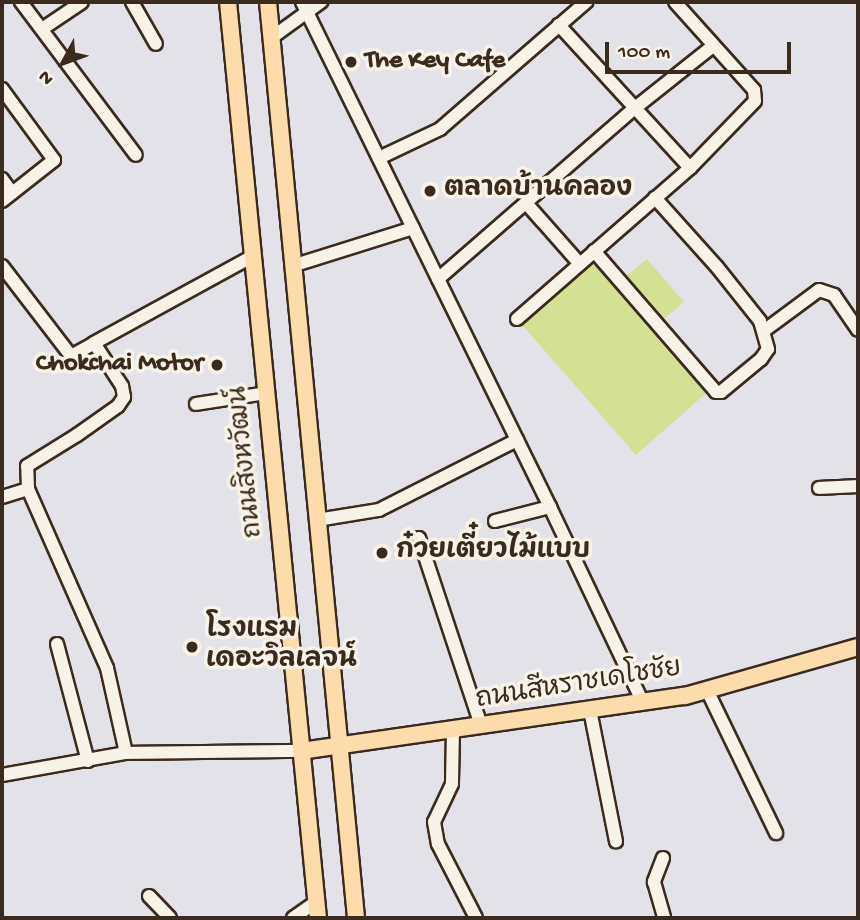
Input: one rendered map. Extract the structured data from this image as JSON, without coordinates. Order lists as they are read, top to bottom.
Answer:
{
  "streets": {
    "main road": ["ถนนสิงหวัฒน์", "ถนนสีหราชเดโชชัย"]
  },
  "crossings": [
    ["ถนนสิงหวัฒน์", "ถนนสีหราชเดโชชัย"]
  ],
  "places": [
    "The Key Cafe",
    "ตลาดบ้านคลอง",
    "Chokchai Motor",
    "ก๋วยเตี๋ยวไม้แบบ",
    "โรงแรม เดอะวิลเลจน์"
  ],
  "scale_bar": "100 m",
  "north": "bottom left"
}
